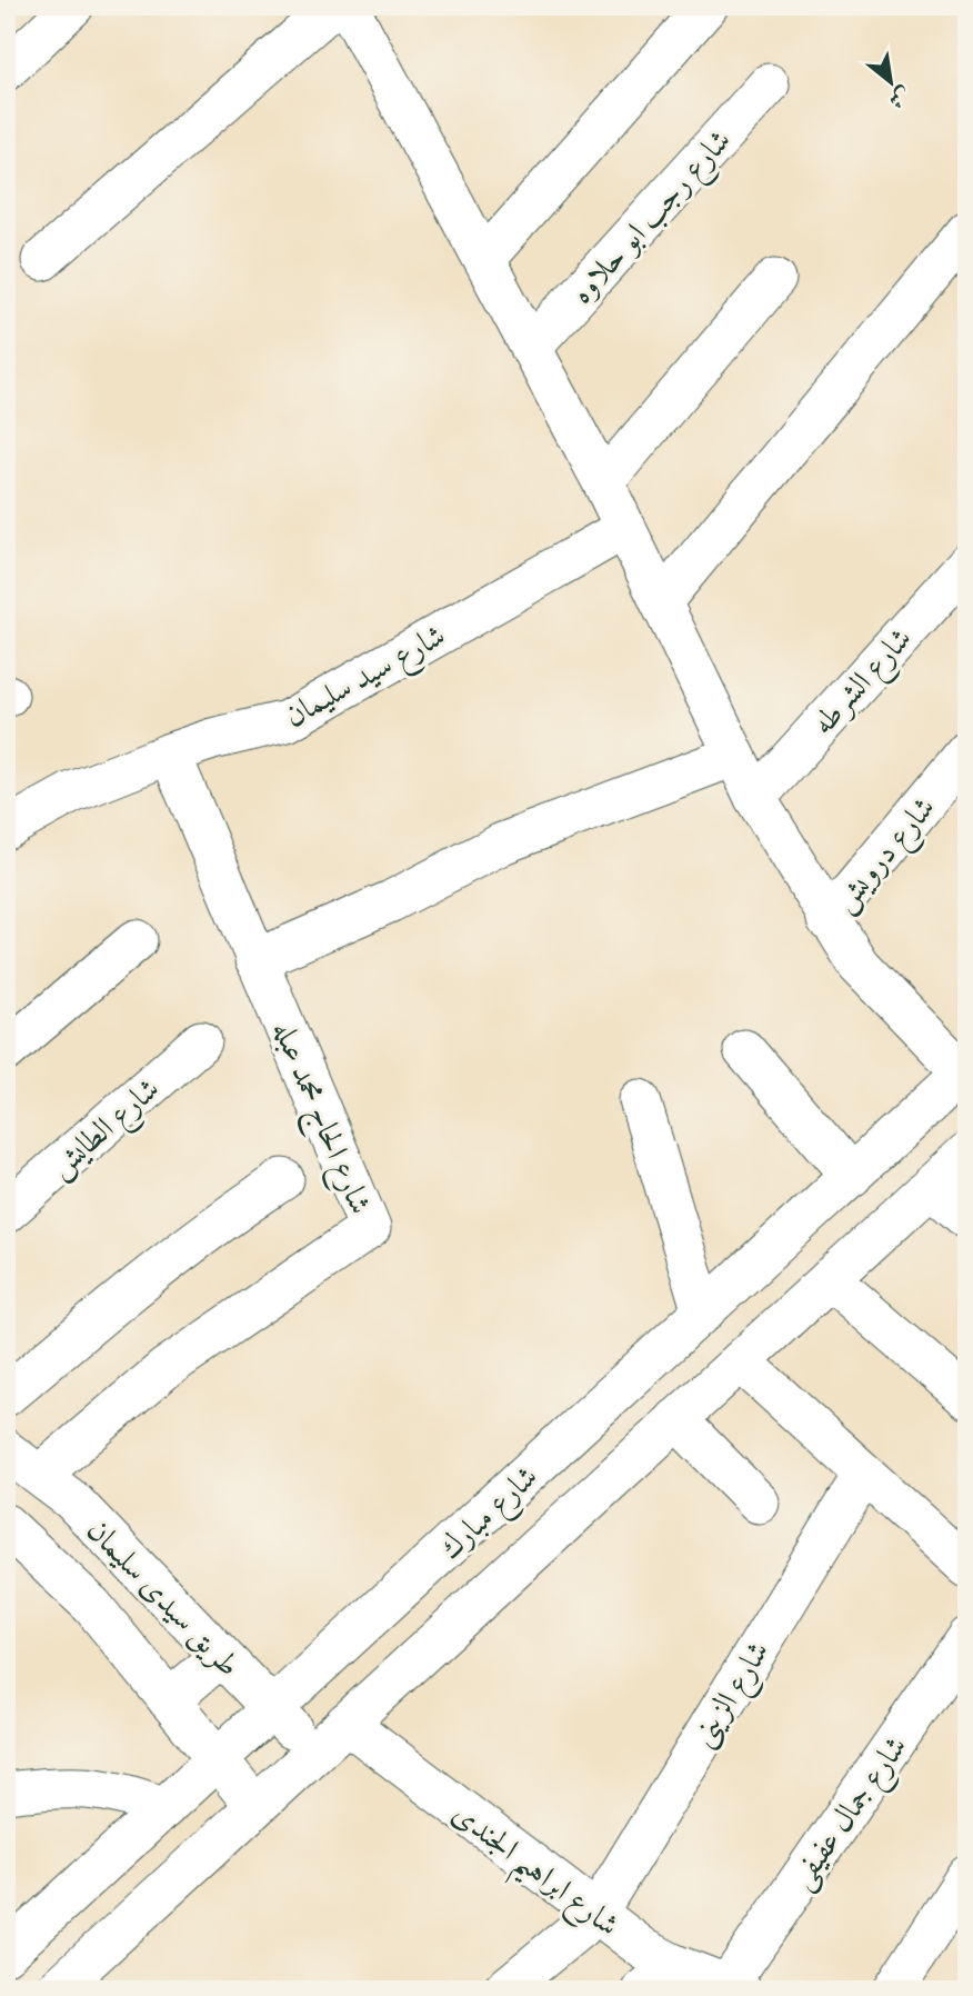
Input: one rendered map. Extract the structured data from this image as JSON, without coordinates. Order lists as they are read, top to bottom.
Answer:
{
  "streets": {
    "street": [
      "شارع رجب ابو حلاوه",
      "شارع سيد سليمان",
      "شارع الشرطه",
      "شارع درويش",
      "شارع الحاج محمد عبله",
      "شارع الطايش",
      "شارع مبارك",
      "طريق سيدى سليمان",
      "شارع الزينى",
      "شارع جمال عفيفى",
      "شارع ابراهيم الجندى"
    ]
  },
  "crossings": [
    ["شارع سيد سليمان", "شارع الحاج محمد عبله"],
    ["شارع الحاج محمد عبله", "طريق سيدى سليمان"],
    ["شارع مبارك", "طريق سيدى سليمان"],
    ["شارع مبارك", "شارع ابراهيم الجندى"],
    ["شارع الزينى", "شارع ابراهيم الجندى"],
    ["شارع جمال عفيفى", "شارع ابراهيم الجندى"]
  ],
  "north": "bottom right"
}
